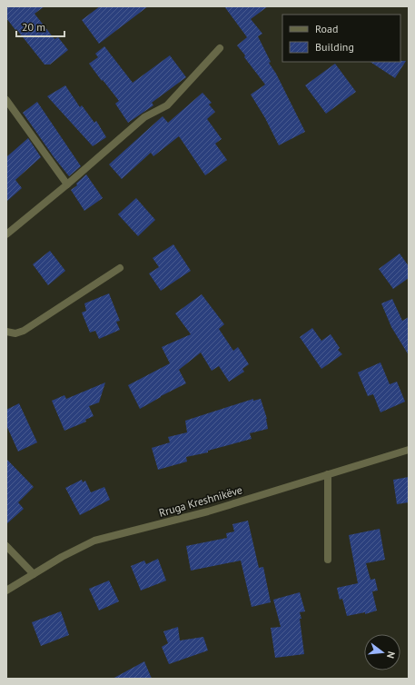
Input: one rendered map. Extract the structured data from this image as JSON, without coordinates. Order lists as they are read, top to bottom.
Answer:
{
  "streets": {
    "street": ["Rruga Kreshnikëve"]
  },
  "legend": ["Road", "Building"],
  "scale_bar": "20 m",
  "north": "right"
}
